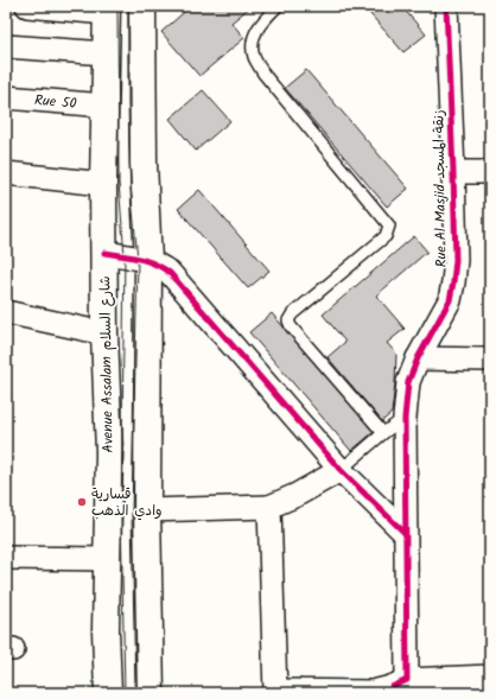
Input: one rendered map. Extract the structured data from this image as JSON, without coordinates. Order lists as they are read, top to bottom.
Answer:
{
  "streets": {
    "main road": ["Avenue Assalam شارع السلام"],
    "street": ["Rue 50", "Rue Al Masjid زنقة المسجد"]
  },
  "crossings": [
    ["Rue 50", "Avenue Assalam شارع السلام"]
  ],
  "places": ["قسارية وادي الذهب"]
}
